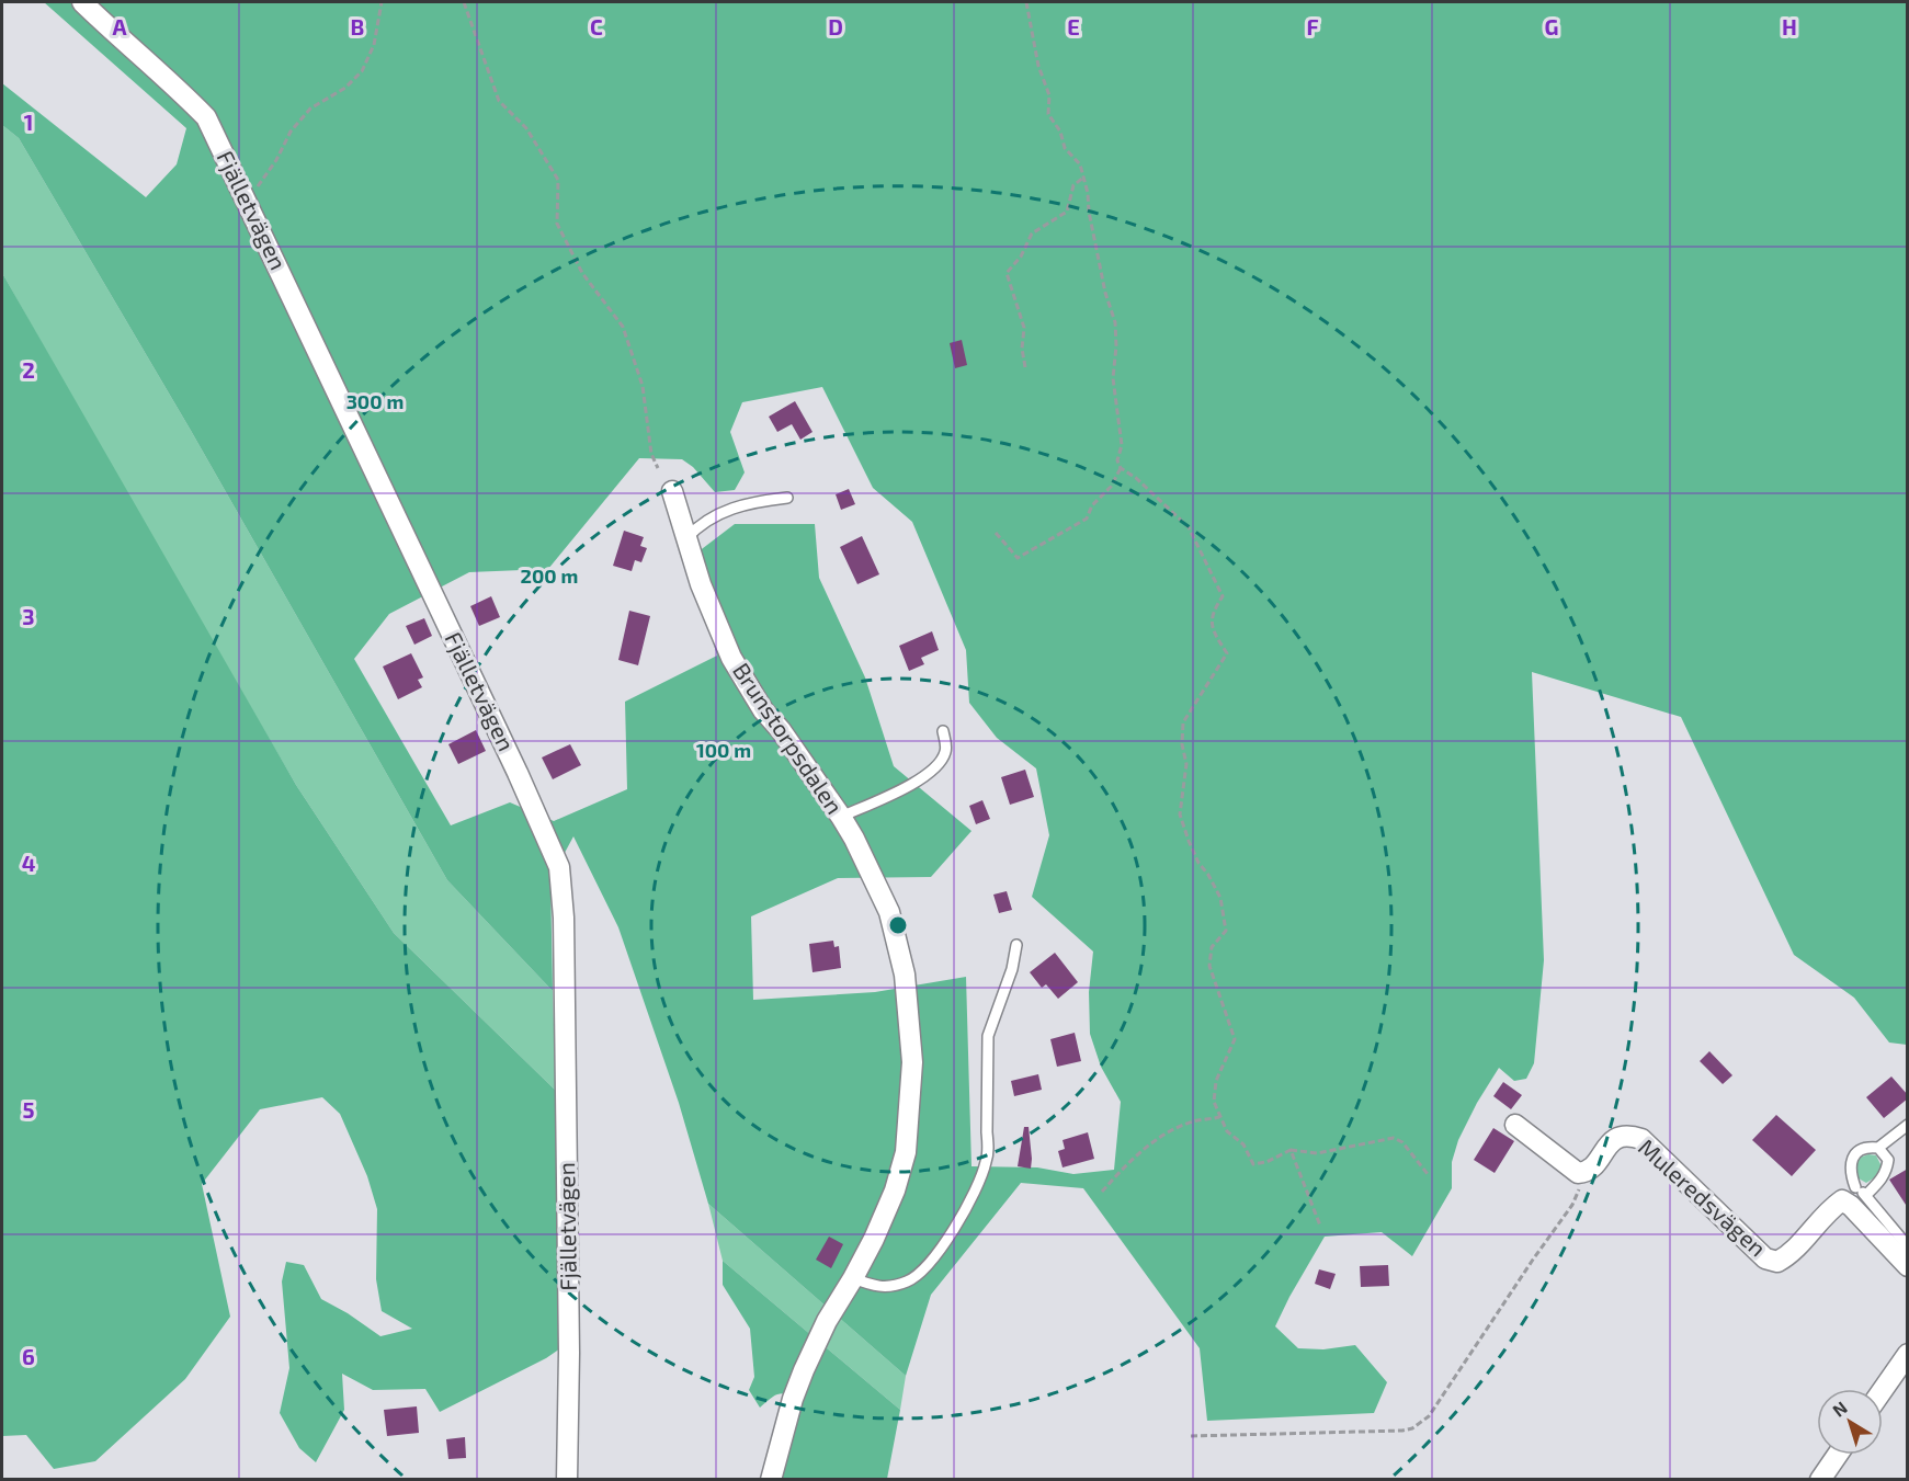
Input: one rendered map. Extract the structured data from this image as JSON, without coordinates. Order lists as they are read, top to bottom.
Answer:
{
  "streets": {
    "street": ["Fjälletvägen", "Brunstorpsdalen", "Muleredsvägen"]
  },
  "north": "top left",
  "grid": {
    "columns": [
      "A",
      "B",
      "C",
      "D",
      "E",
      "F",
      "G",
      "H"
    ],
    "rows": [
      "1",
      "2",
      "3",
      "4",
      "5",
      "6"
    ]
  },
  "rings": ["300 m", "200 m", "100 m"]
}
